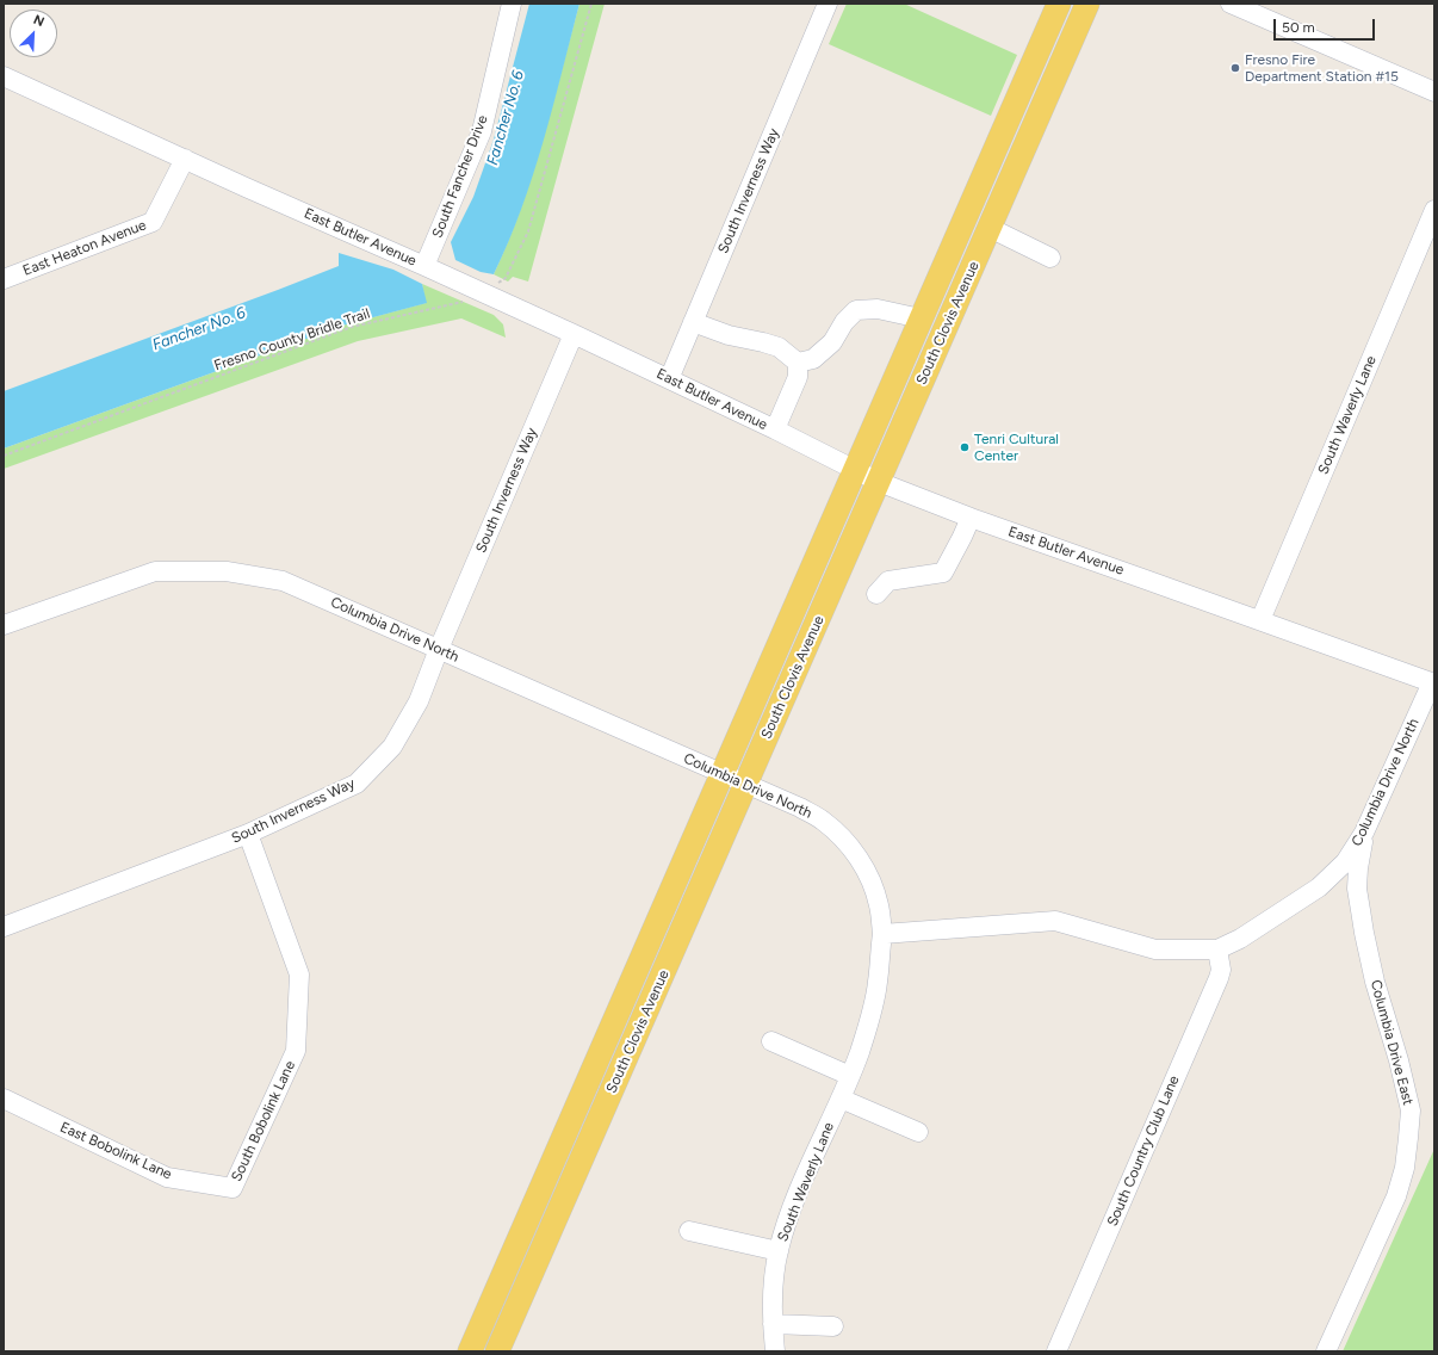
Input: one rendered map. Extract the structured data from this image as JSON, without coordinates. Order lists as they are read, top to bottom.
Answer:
{
  "streets": {
    "main road": ["South Clovis Avenue"],
    "street": [
      "South Fancher Drive",
      "South Inverness Way",
      "East Butler Avenue",
      "East Heaton Avenue",
      "South Waverly Lane",
      "Columbia Drive North",
      "Columbia Drive East",
      "South Bobolink Lane",
      "East Bobolink Lane",
      "South Country Club Lane"
    ],
    "path": ["Fresno County Bridle Trail"]
  },
  "crossings": [
    ["South Fancher Drive", "East Butler Avenue"],
    ["South Inverness Way", "East Butler Avenue"],
    ["South Inverness Way", "Columbia Drive North"],
    ["South Inverness Way", "South Bobolink Lane"],
    ["East Butler Avenue", "East Heaton Avenue"],
    ["East Butler Avenue", "South Clovis Avenue"],
    ["East Butler Avenue", "Fresno County Bridle Trail"],
    ["East Butler Avenue", "South Waverly Lane"],
    ["East Butler Avenue", "Columbia Drive North"],
    ["South Clovis Avenue", "Columbia Drive North"],
    ["South Waverly Lane", "Columbia Drive North"],
    ["Columbia Drive North", "Columbia Drive East"],
    ["Columbia Drive North", "South Country Club Lane"],
    ["South Bobolink Lane", "East Bobolink Lane"]
  ],
  "water": ["Fancher No. 6"],
  "places": ["Fresno Fire Department Station #15", "Tenri Cultural Center"],
  "scale_bar": "50 m",
  "north": "top right"
}
